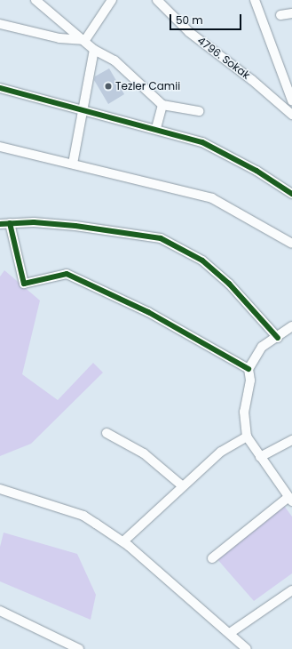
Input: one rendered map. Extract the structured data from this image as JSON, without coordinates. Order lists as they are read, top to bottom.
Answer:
{
  "streets": {
    "street": ["4796. Sokak"]
  },
  "places": ["Tezler Camii"],
  "scale_bar": "50 m"
}
